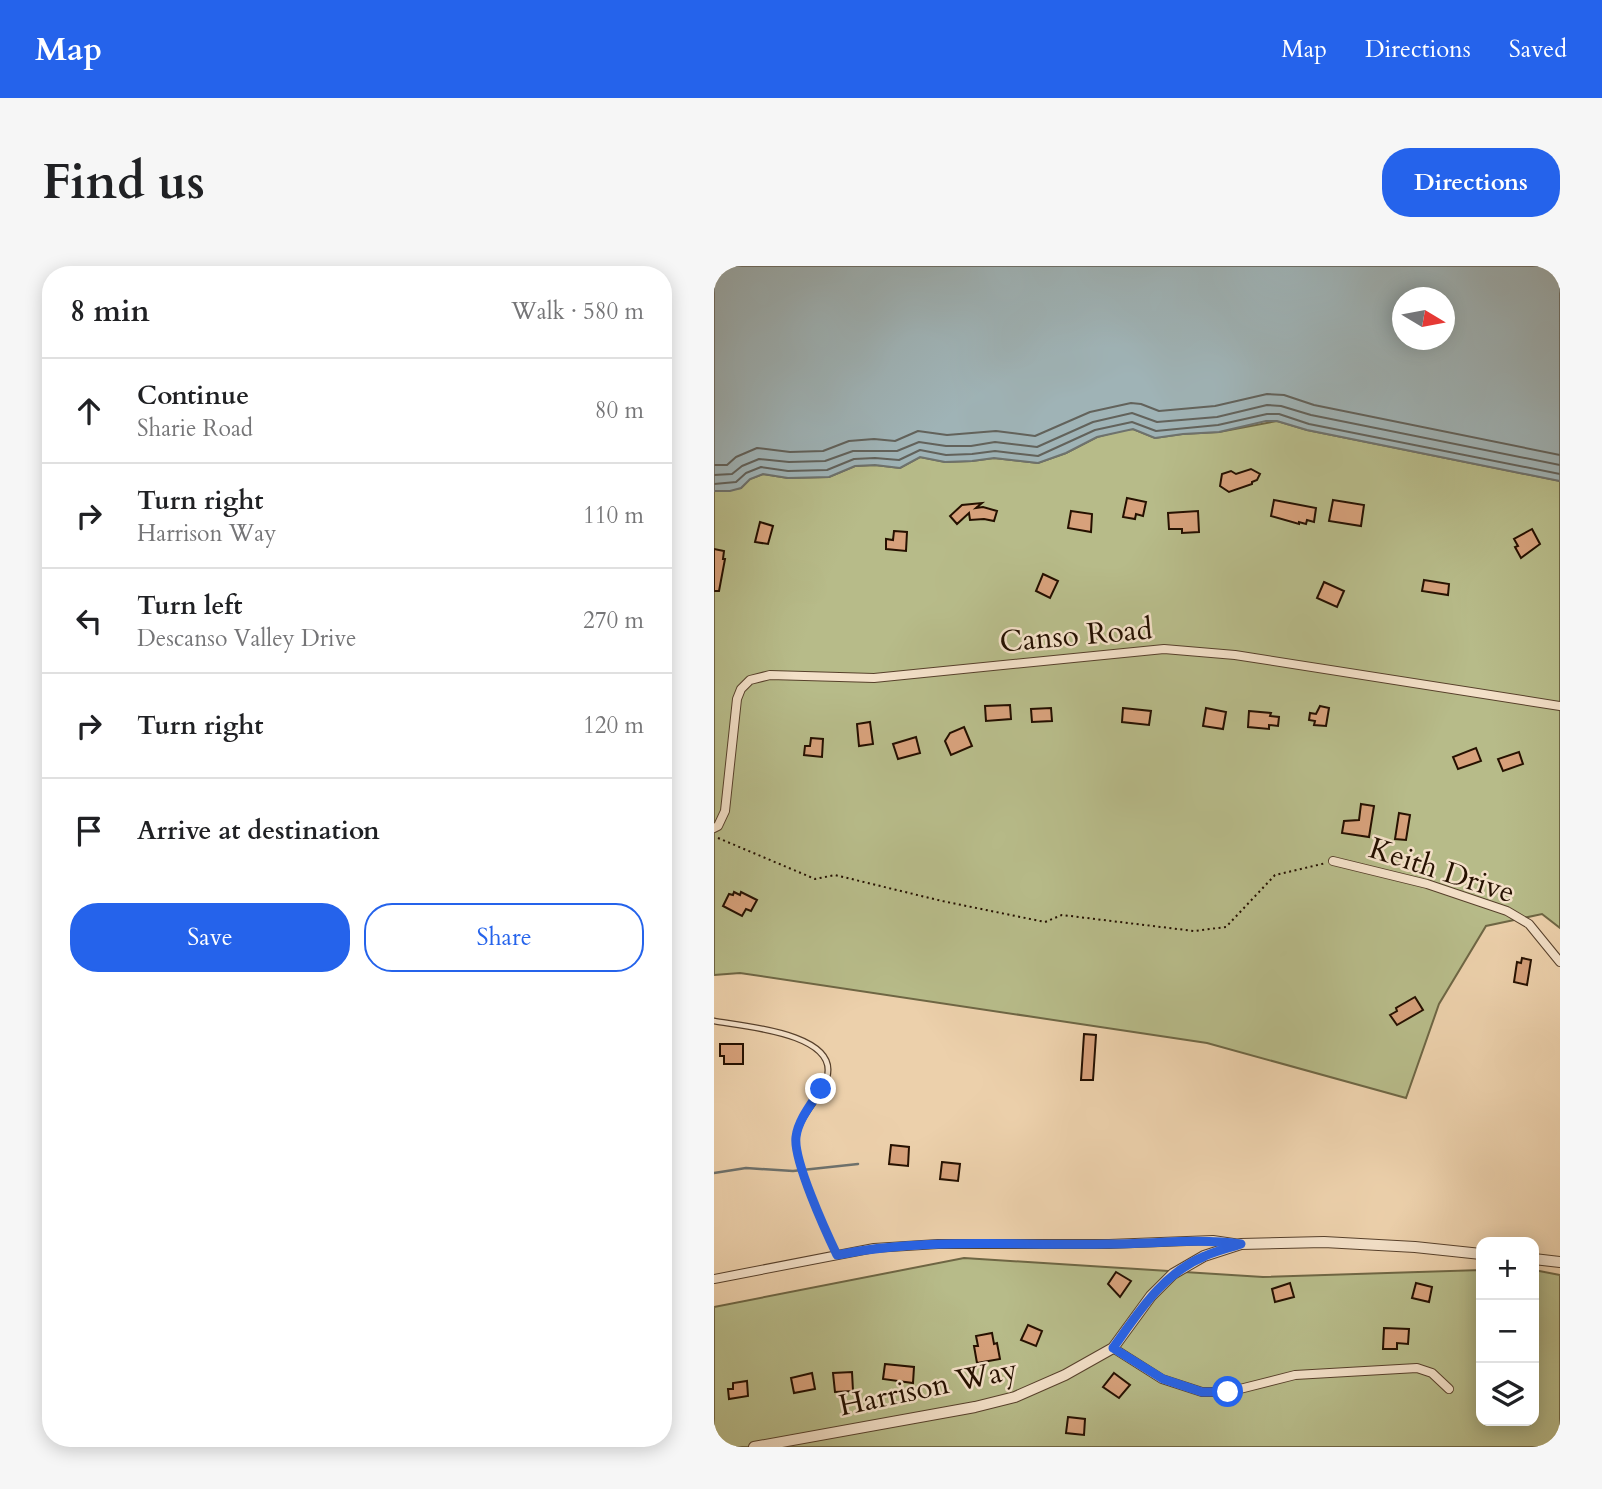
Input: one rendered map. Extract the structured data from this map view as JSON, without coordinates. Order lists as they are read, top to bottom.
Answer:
{
  "streets": {
    "street": ["Canso Road", "Keith Drive", "Harrison Way"]
  },
  "north": "right",
  "page": {
    "header": "Map",
    "nav": ["Map", "Directions", "Saved"],
    "buttons": [
      "Directions",
      ["Save", "Share"]
    ],
    "title": "Find us",
    "heading": ["8 min", "Walk · 580 m"],
    "list": [
      ["Continue", "Sharie Road", "80 m"],
      ["Turn right", "Harrison Way", "110 m"],
      ["Turn left", "Descanso Valley Drive", "270 m"],
      ["Turn right", "120 m"],
      "Arrive at destination"
    ],
    "map_buttons": ["+", "−"]
  }
}
